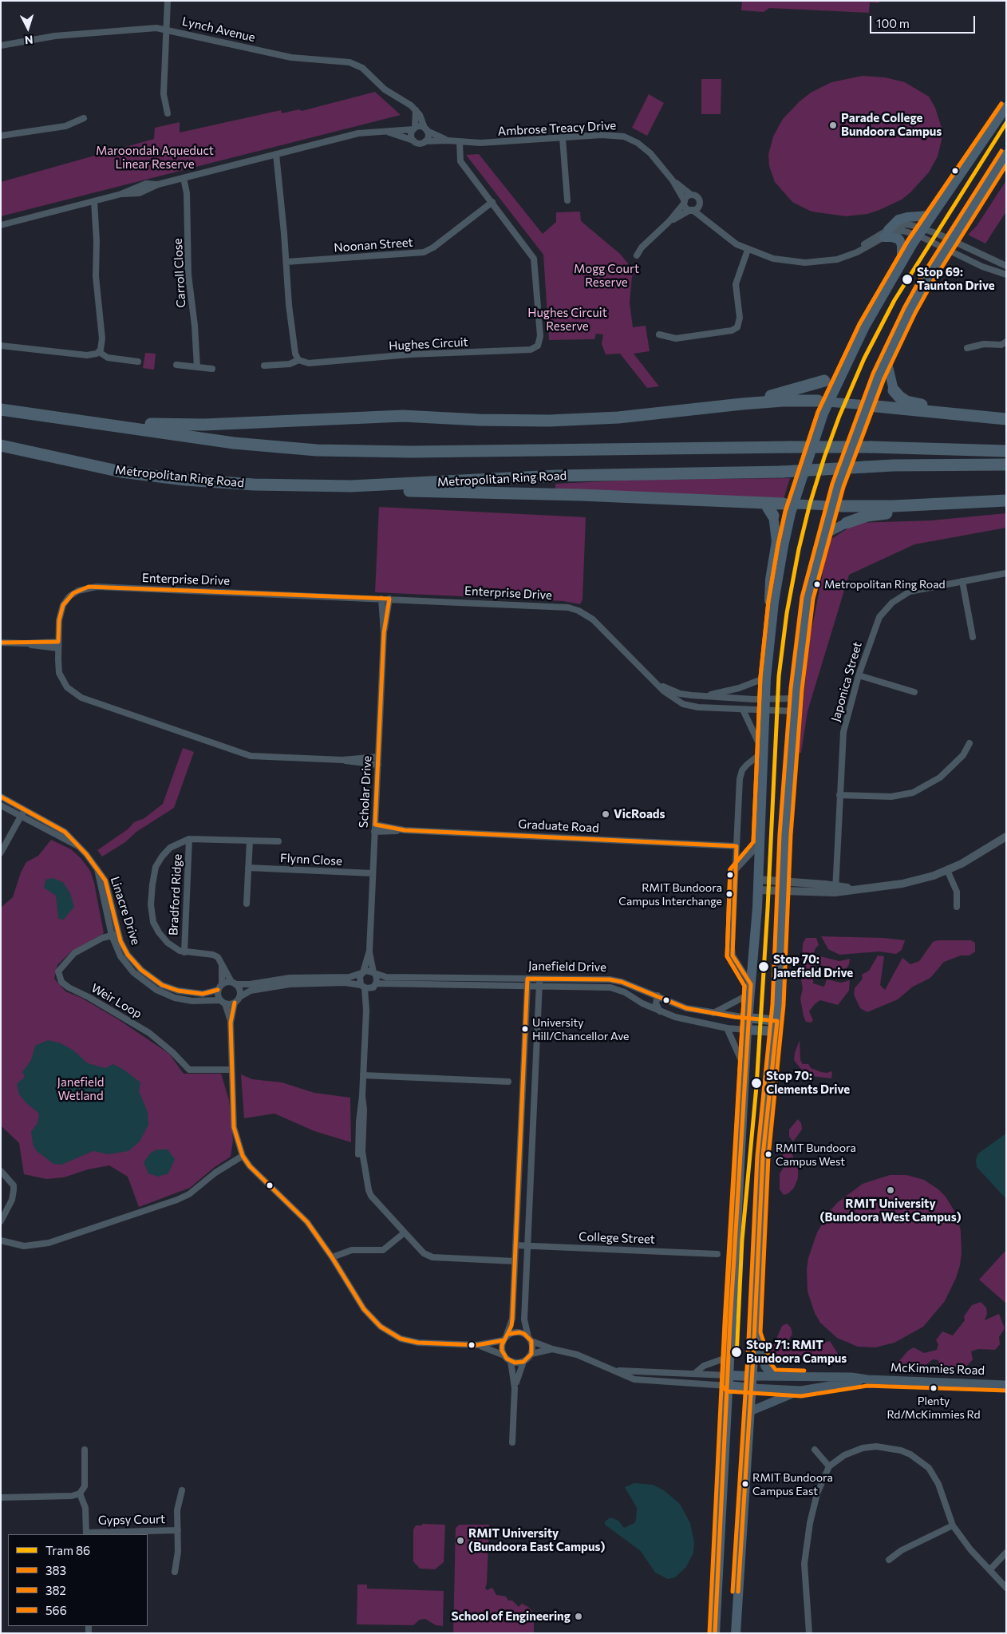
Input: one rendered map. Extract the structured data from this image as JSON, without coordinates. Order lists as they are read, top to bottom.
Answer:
{
  "streets": {
    "highway": ["Metropolitan Ring Road", "Janefield Drive", "McKimmies Road"],
    "street": [
      "Lynch Avenue",
      "Ambrose Treacy Drive",
      "Noonan Street",
      "Carroll Close",
      "Hughes Circuit",
      "Enterprise Drive",
      "Japonica Street",
      "Scholar Drive",
      "Graduate Road",
      "Flynn Close",
      "Bradford Ridge",
      "Linacre Drive",
      "Weir Loop",
      "College Street",
      "Gypsy Court"
    ]
  },
  "crossings": [
    ["Lynch Avenue", "Ambrose Treacy Drive"],
    ["Ambrose Treacy Drive", "Hughes Circuit"],
    ["Noonan Street", "Hughes Circuit"],
    ["Enterprise Drive", "Scholar Drive"],
    ["Scholar Drive", "Graduate Road"],
    ["Scholar Drive", "Flynn Close"],
    ["Scholar Drive", "Janefield Drive"],
    ["Linacre Drive", "Weir Loop"]
  ],
  "parks": [
    "Maroondah Aqueduct Linear Reserve",
    "Mogg Court Reserve",
    "Hughes Circuit Reserve",
    "Janefield Wetland"
  ],
  "places": [
    "Parade College Bundoora Campus",
    "Stop 69: Taunton Drive",
    "Metropolitan Ring Road",
    "VicRoads",
    "RMIT Bundoora Campus Interchange",
    "Stop 70: Janefield Drive",
    "University Hill/Chancellor Ave",
    "Stop 70: Clements Drive",
    "RMIT Bundoora Campus West",
    "RMIT University (Bundoora West Campus)",
    "Stop 71: RMIT Bundoora Campus",
    "Plenty Rd/McKimmies Rd",
    "RMIT Bundoora Campus East",
    "RMIT University (Bundoora East Campus)",
    "School of Engineering"
  ],
  "lines": [
    "transit line 382",
    "transit line 566",
    "tram line 86",
    "transit line 383"
  ],
  "legend": [
    "Tram 86",
    "383",
    "382",
    "566"
  ],
  "scale_bar": "100 m",
  "north": "bottom"
}
